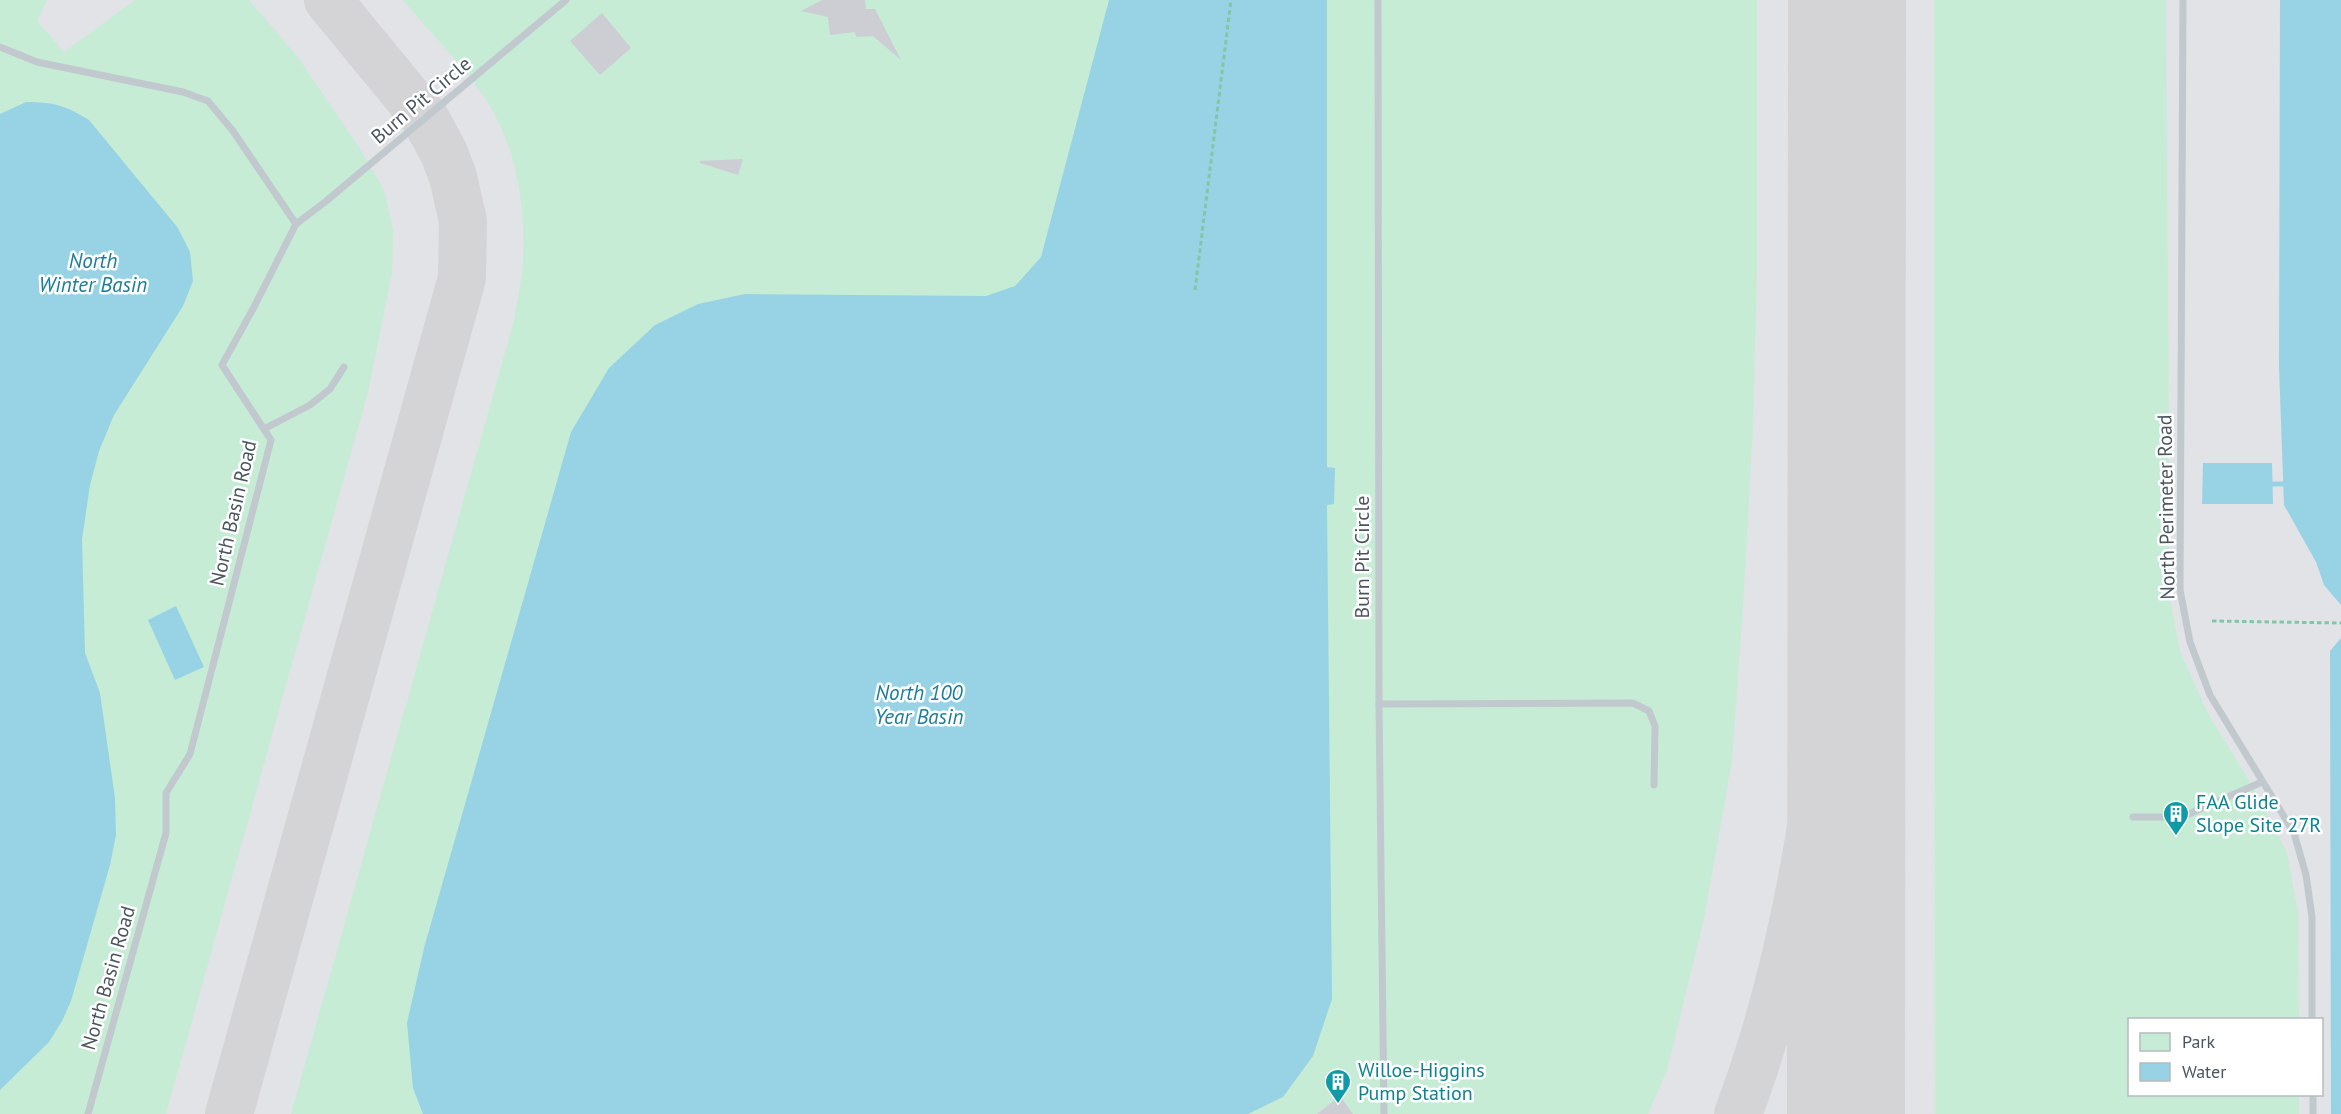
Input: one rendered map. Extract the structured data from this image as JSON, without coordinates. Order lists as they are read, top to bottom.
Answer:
{
  "streets": {
    "lane": ["Burn Pit Circle", "North Perimeter Road", "North Basin Road"]
  },
  "crossings": [
    ["Burn Pit Circle", "North Basin Road"]
  ],
  "water": ["North Winter Basin", "North 100 Year Basin"],
  "places": {
    "building": ["FAA Glide Slope Site 27R", "Willoe-Higgins Pump Station"]
  },
  "legend": ["Park", "Water"]
}
